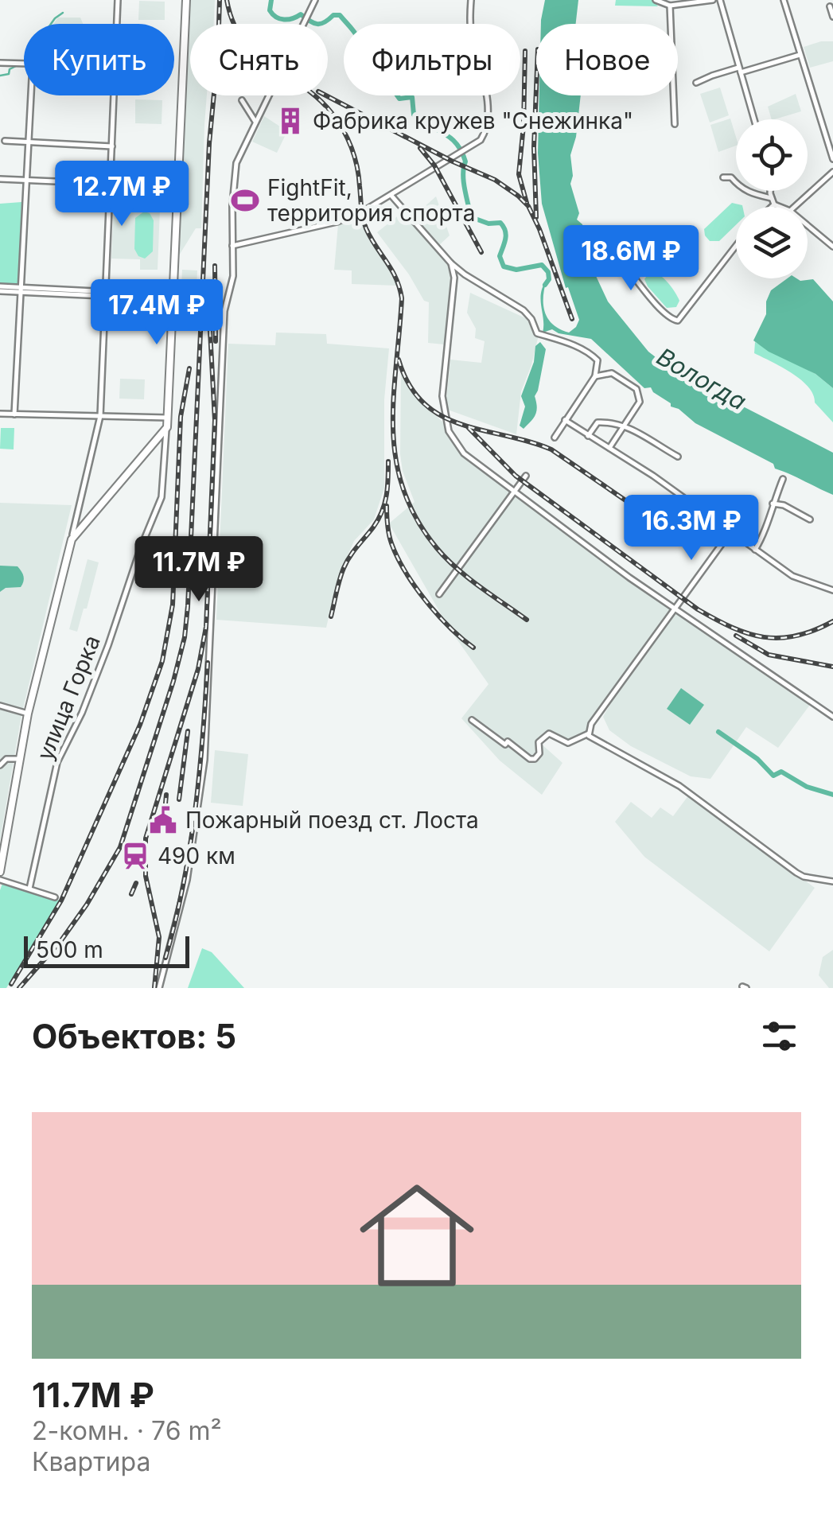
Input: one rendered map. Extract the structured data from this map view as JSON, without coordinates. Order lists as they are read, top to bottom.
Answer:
{
  "streets": {
    "street": ["улица Горка"]
  },
  "water": ["Вологда"],
  "places": {
    "building": ["Фабрика кружев \"Снежинка\""],
    "sports": ["FightFit, территория спорта"],
    "public building": ["Пожарный поезд ст. Лоста"],
    "station": ["490 км"]
  },
  "scale_bar": "500 m",
  "page": {
    "chip": [
      "Купить",
      "Снять",
      "Фильтры",
      "Новое"
    ],
    "price": [
      "12.7M ₽",
      "18.6M ₽",
      "17.4M ₽",
      "16.3M ₽",
      "11.7M ₽"
    ],
    "scale": "500 m",
    "heading": "Объектов: 5",
    "list": [
      {
        "name": "11.7M ₽",
        "note": "2-комн. · 76 m² · Квартира"
      }
    ]
  }
}
